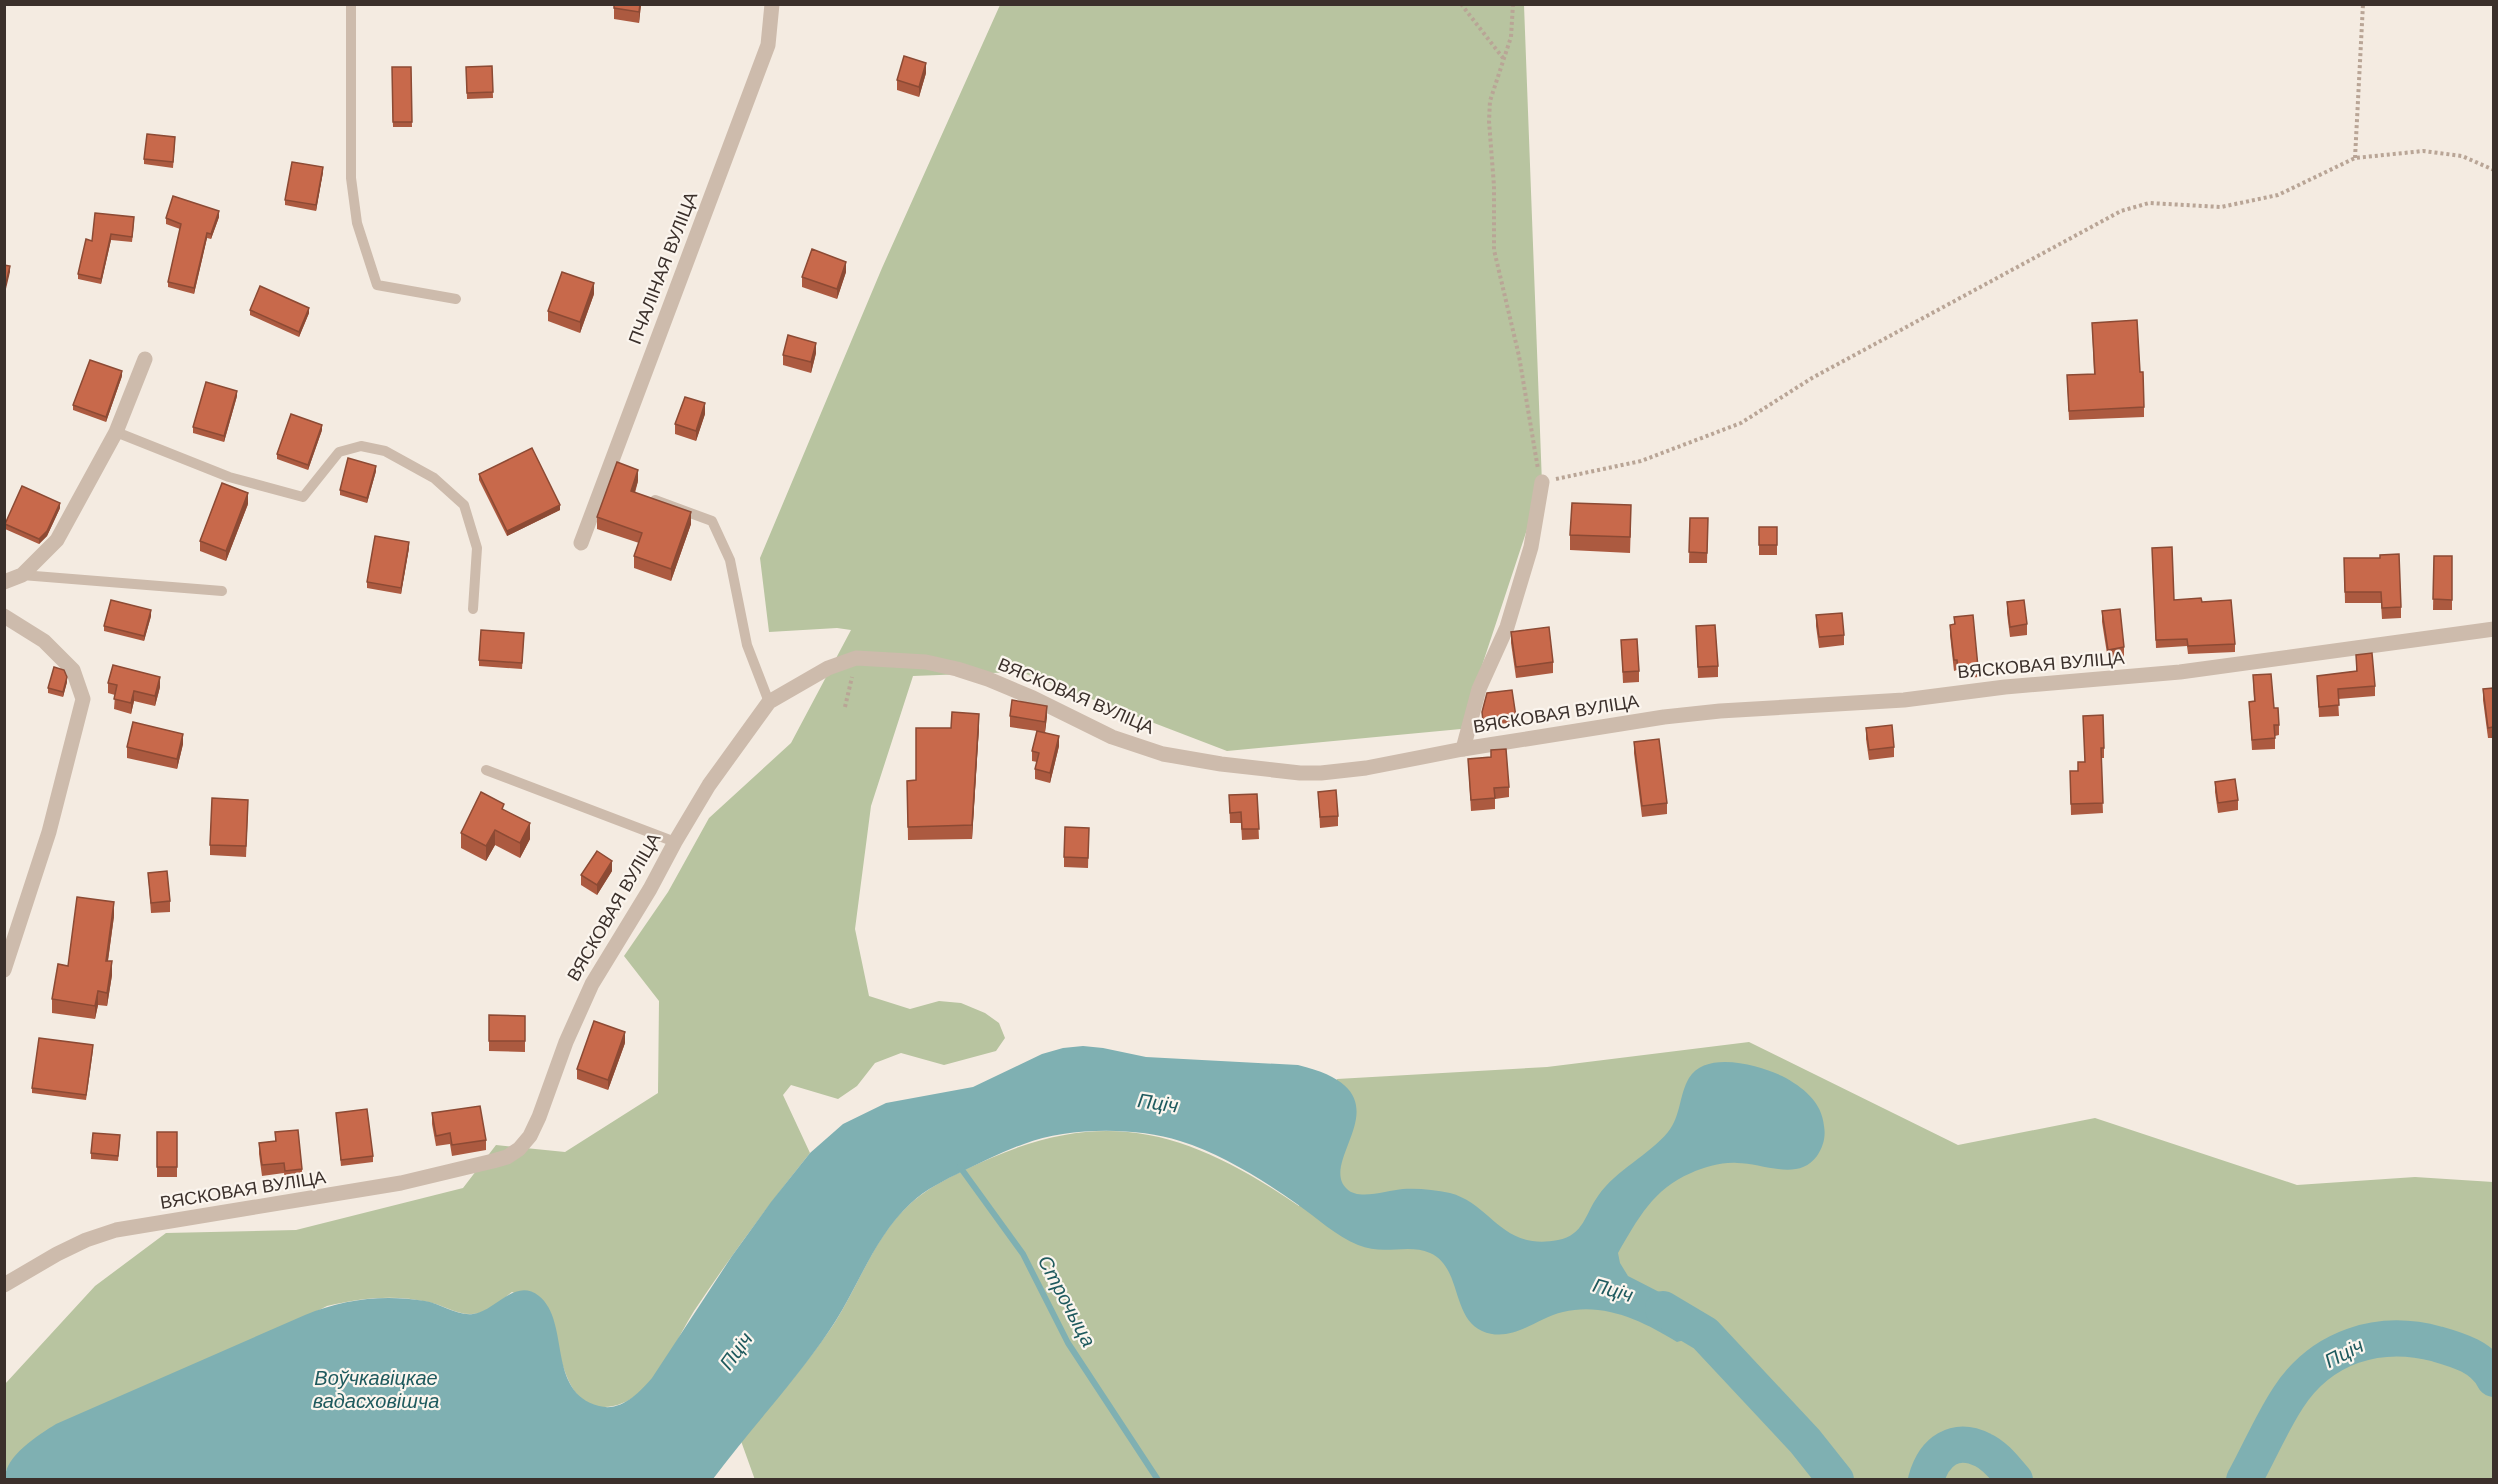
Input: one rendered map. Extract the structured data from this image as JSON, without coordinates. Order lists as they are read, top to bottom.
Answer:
{
  "streets": {
    "street": ["ПЧАЛІНАЯ ВУЛІЦА", "ВЯСКОВАЯ ВУЛІЦА"]
  },
  "water": ["Пціч", "Строчыца", "Воўчкавіцкае вадасховішча"]
}
